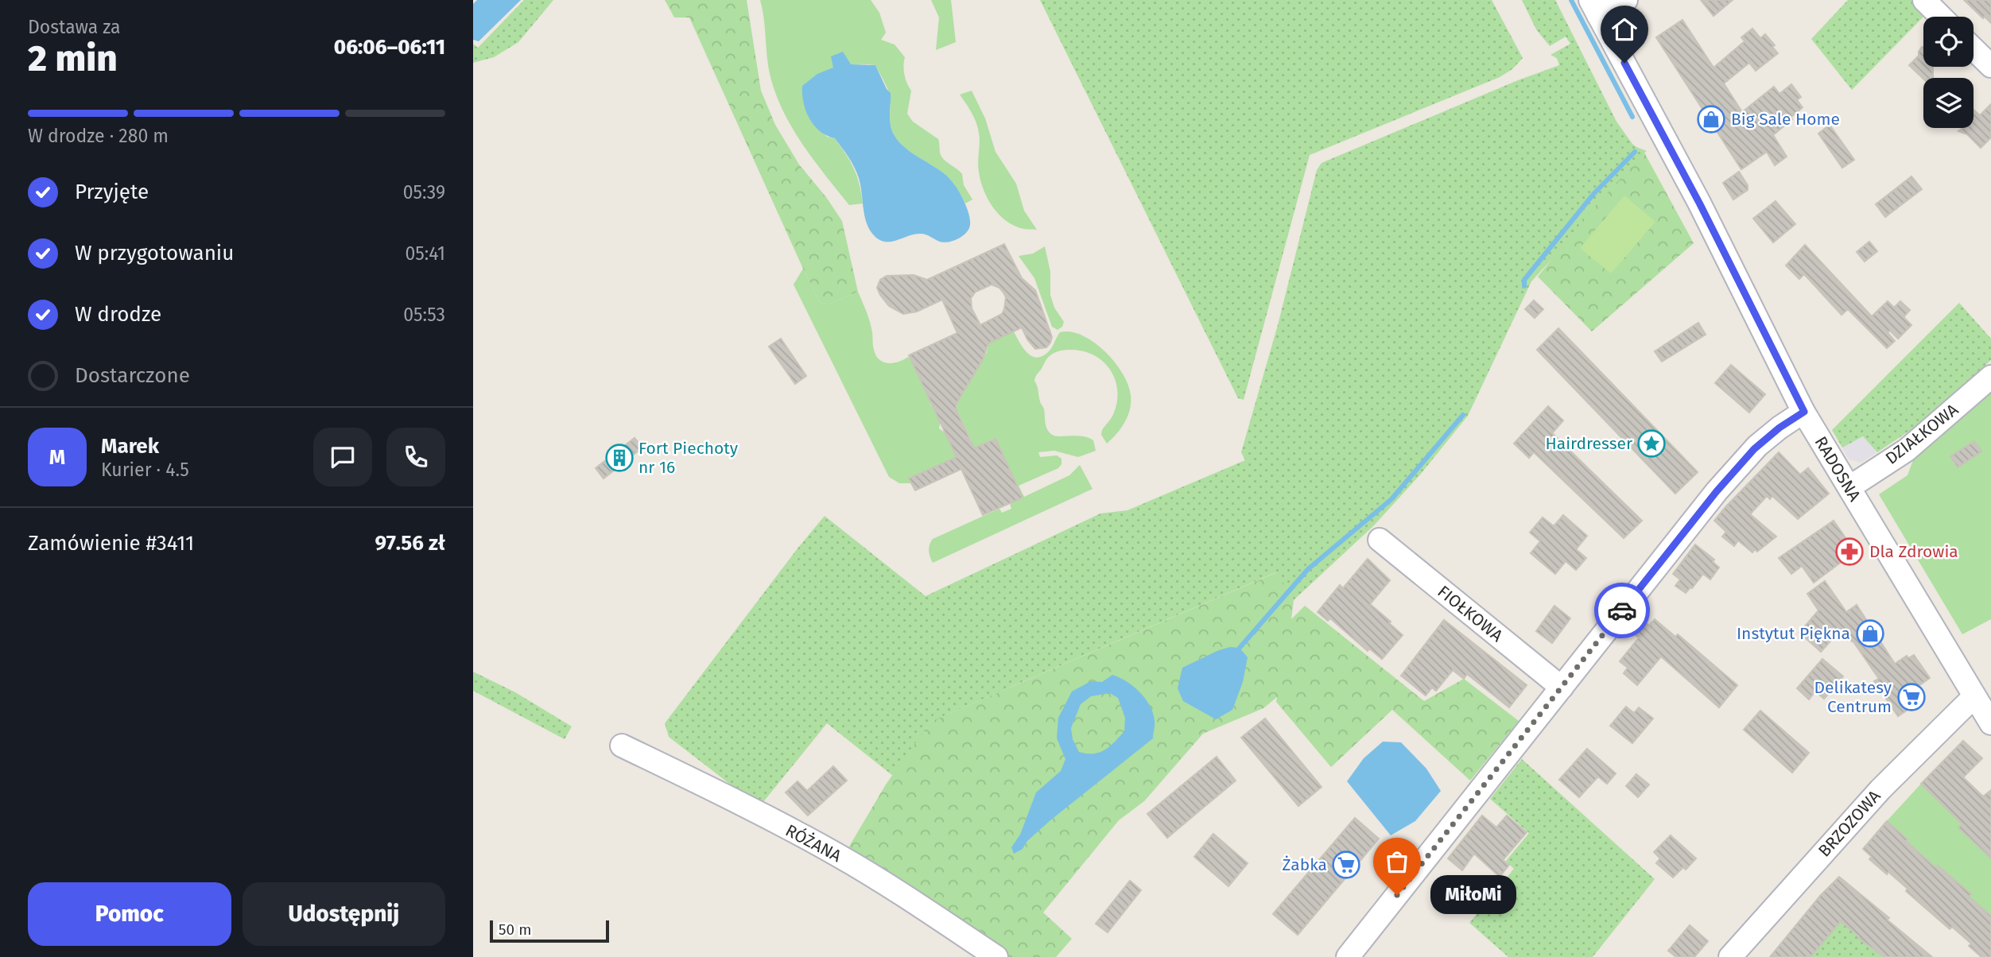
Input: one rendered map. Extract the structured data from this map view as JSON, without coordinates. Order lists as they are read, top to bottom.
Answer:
{
  "streets": {
    "street": [
      "DZIAŁKOWA",
      "RADOSNA",
      "FIOŁKOWA",
      "BRZOZOWA",
      "RÓŻANA"
    ]
  },
  "crossings": [
    ["DZIAŁKOWA", "RADOSNA"],
    ["RADOSNA", "BRZOZOWA"]
  ],
  "places": {
    "shop": ["Big Sale Home", "Instytut Piękna"],
    "place": ["Hairdresser"],
    "building": ["Fort Piechoty nr 16"],
    "pharmacy": ["Dla Zdrowia"],
    "supermarket": ["Delikatesy Centrum", "Żabka"],
    "other": ["MiłoMi"]
  },
  "scale_bar": "50 m",
  "page": {
    "heading": ["2 min", "Dostawa za", "06:06–06:11"],
    "panel": [
      "Marek",
      "Kurier · 4.5",
      "Zamówienie #3411",
      "97.56 zł"
    ],
    "bar": "W drodze · 280 m",
    "list": [
      ["Przyjęte", "05:39"],
      ["W przygotowaniu", "05:41"],
      ["W drodze", "05:53"],
      "Dostarczone"
    ],
    "round": "M",
    "buttons": ["Pomoc", "Udostępnij"],
    "bubble": "MiłoMi",
    "scale": "50 m"
  }
}
